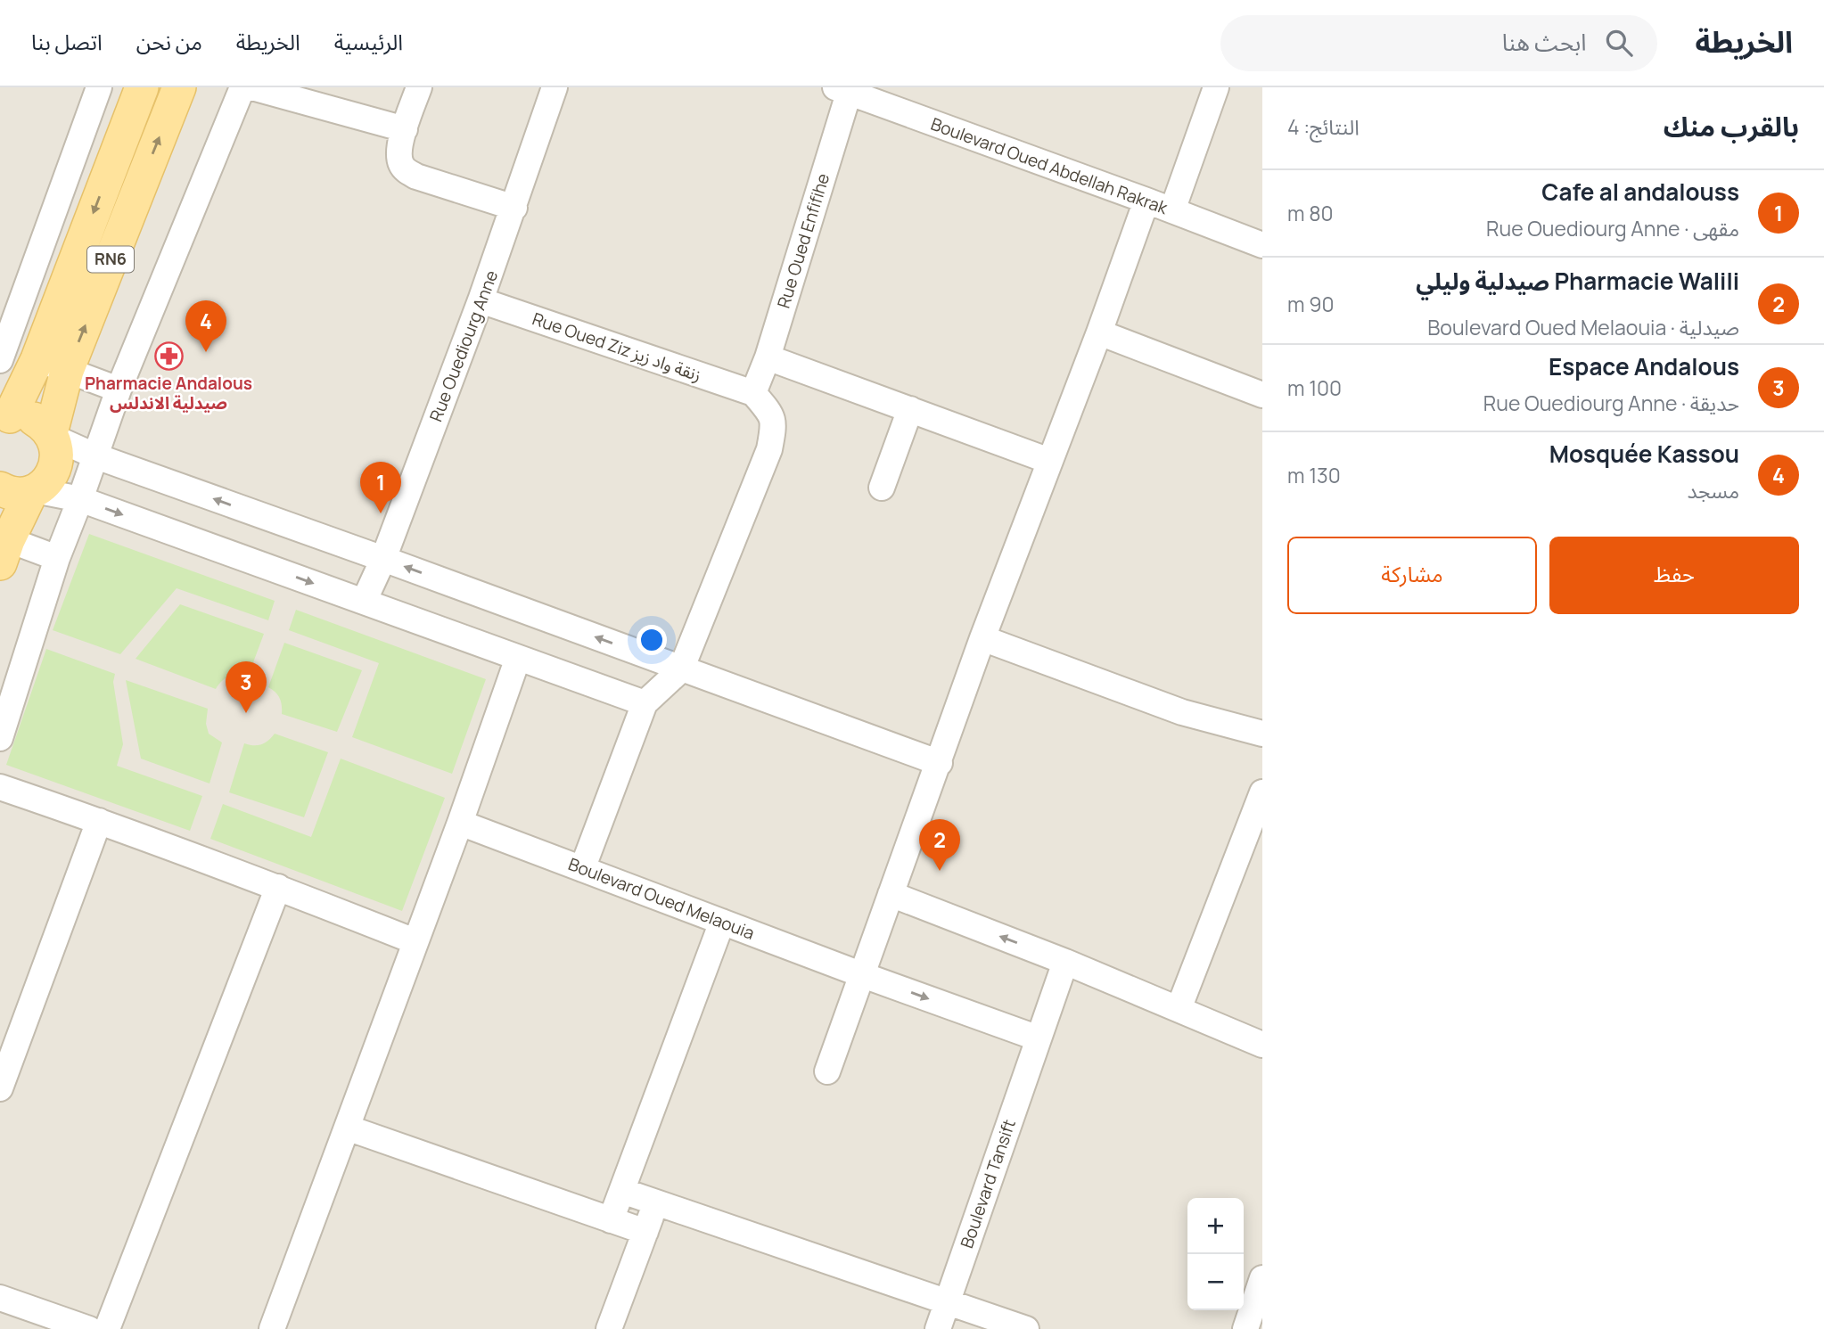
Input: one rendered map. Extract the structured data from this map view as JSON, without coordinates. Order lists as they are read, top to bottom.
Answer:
{
  "streets": {
    "main road": ["RN6"],
    "street": [
      "Boulevard Oued Abdellah Rakrak",
      "Rue Oued Enfifihe",
      "Rue Ouediourg Anne",
      "Rue Oued Ziz زنقة واد زيز",
      "Boulevard Oued Melaouia",
      "Boulevard Tansift"
    ]
  },
  "crossings": [
    ["Boulevard Oued Abdellah Rakrak", "Rue Oued Enfifihe"],
    ["Rue Oued Enfifihe", "Rue Oued Ziz زنقة واد زيز"],
    ["Rue Ouediourg Anne", "Rue Oued Ziz زنقة واد زيز"],
    ["Boulevard Oued Melaouia", "Boulevard Tansift"]
  ],
  "places": {
    "pharmacy": ["Pharmacie Andalous صيدلية الاندلس"]
  },
  "page": {
    "header": "الخريطة",
    "search": "ابحث هنا",
    "nav": [
      "الرئيسية",
      "الخريطة",
      "من نحن",
      "اتصل بنا"
    ],
    "heading": ["بالقرب منك", "النتائج: 4"],
    "list": [
      {
        "mark": "1",
        "name": "Cafe al andalouss",
        "note": "مقهى · Rue Ouediourg Anne",
        "value": "80 m"
      },
      {
        "mark": "2",
        "name": "Pharmacie Walili صيدلية وليلي",
        "note": "صيدلية · Boulevard Oued Melaouia",
        "value": "90 m"
      },
      {
        "mark": "3",
        "name": "Espace Andalous",
        "note": "حديقة · Rue Ouediourg Anne",
        "value": "100 m"
      },
      {
        "mark": "4",
        "name": "Mosquée Kassou",
        "note": "مسجد",
        "value": "130 m"
      }
    ],
    "pins": [
      "4",
      "1",
      "3",
      "2"
    ],
    "buttons": ["حفظ", "مشاركة"],
    "map_buttons": ["+", "−"]
  }
}
